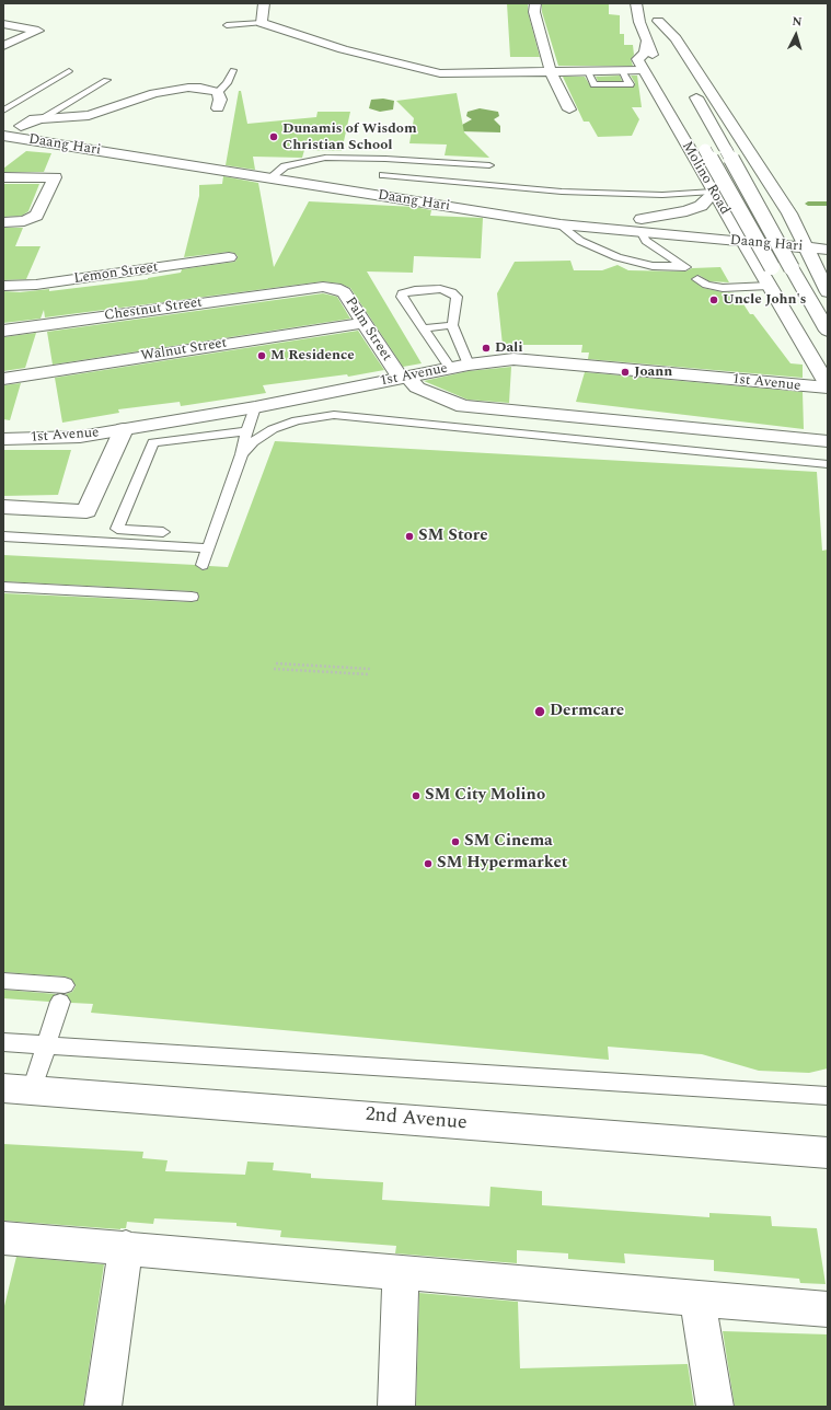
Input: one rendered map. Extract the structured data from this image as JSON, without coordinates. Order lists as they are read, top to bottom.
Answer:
{
  "streets": {
    "main road": [
      "Daang Hari",
      "Molino Road",
      "Lemon Street",
      "Chestnut Street",
      "Palm Street",
      "Walnut Street",
      "1st Avenue",
      "2nd Avenue"
    ]
  },
  "crossings": [
    ["Daang Hari", "Molino Road"],
    ["Molino Road", "1st Avenue"],
    ["Chestnut Street", "Palm Street"],
    ["Palm Street", "Walnut Street"],
    ["Palm Street", "1st Avenue"]
  ],
  "places": [
    "Dunamis of Wisdom Christian School",
    "Uncle John's",
    "Dali",
    "M Residence",
    "Joann",
    "SM Store",
    "Dermcare",
    "SM City Molino",
    "SM Cinema",
    "SM Hypermarket"
  ],
  "north": "top"
}
